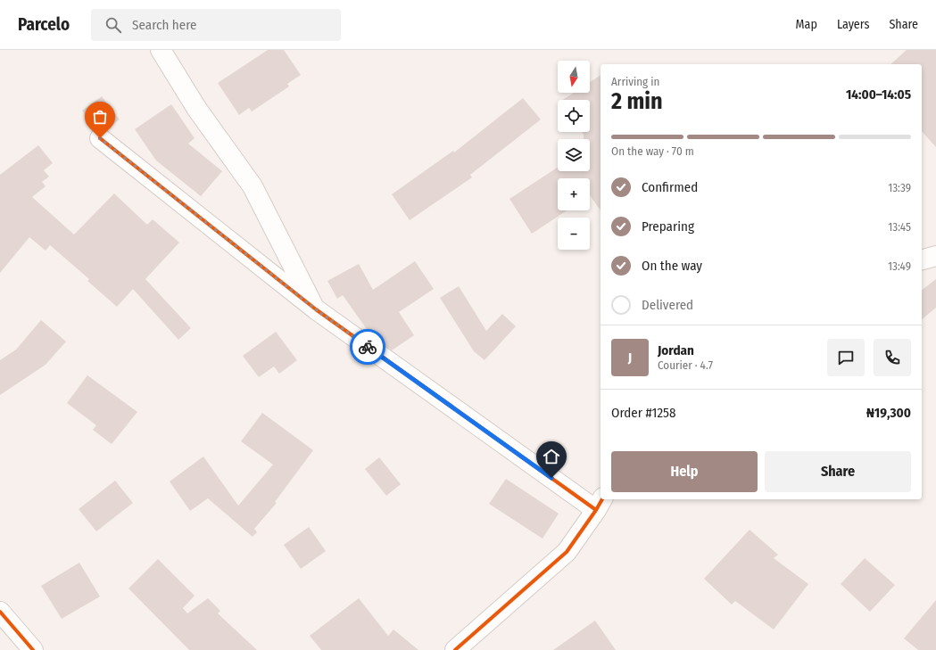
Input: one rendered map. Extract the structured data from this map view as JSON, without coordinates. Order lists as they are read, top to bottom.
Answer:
{
  "north": "bottom",
  "page": {
    "header": "Parcelo",
    "search": "Search here",
    "nav": ["Map", "Layers", "Share"],
    "map_buttons": ["+", "−"],
    "heading": ["2 min", "Arriving in", "14:00–14:05"],
    "panel": [
      "Jordan",
      "Courier · 4.7",
      "Order #1258",
      "₦19,300"
    ],
    "bar": "On the way · 70 m",
    "list": [
      ["Confirmed", "13:39"],
      ["Preparing", "13:45"],
      ["On the way", "13:49"],
      "Delivered"
    ],
    "round": "J",
    "buttons": ["Help", "Share"]
  }
}
